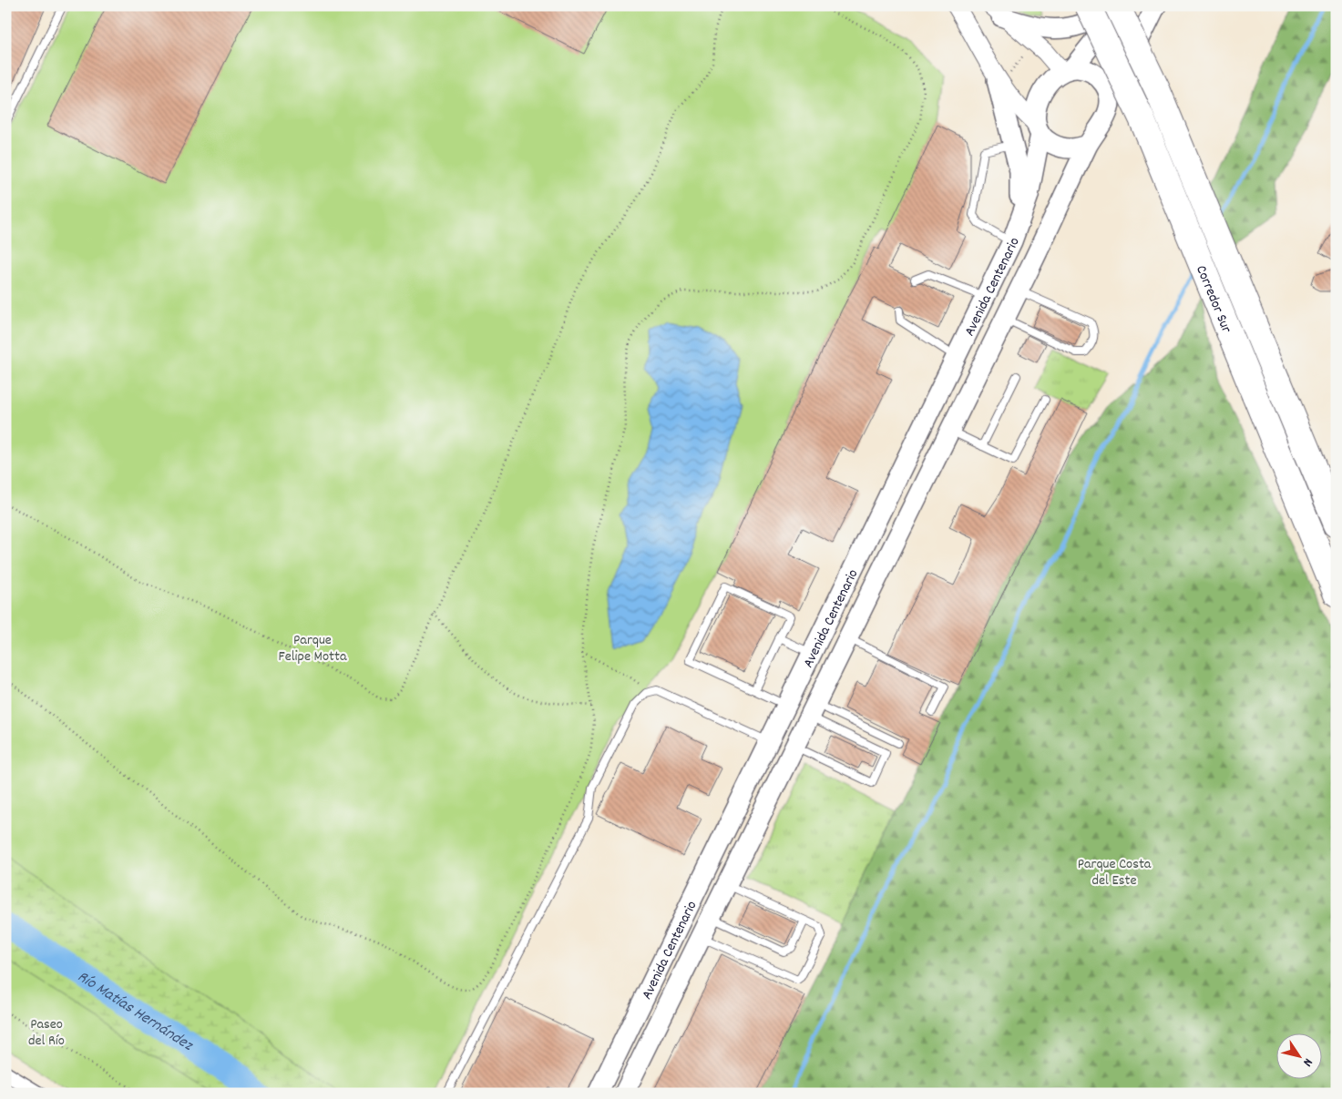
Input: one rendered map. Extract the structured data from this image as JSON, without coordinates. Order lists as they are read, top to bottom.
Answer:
{
  "streets": {
    "highway": ["Corredor Sur"],
    "main road": ["Avenida Centenario"]
  },
  "water": ["Río Matías Hernández"],
  "parks": ["Parque Felipe Motta", "Parque Costa del Este", "Paseo del Río"],
  "north": "bottom right"
}
